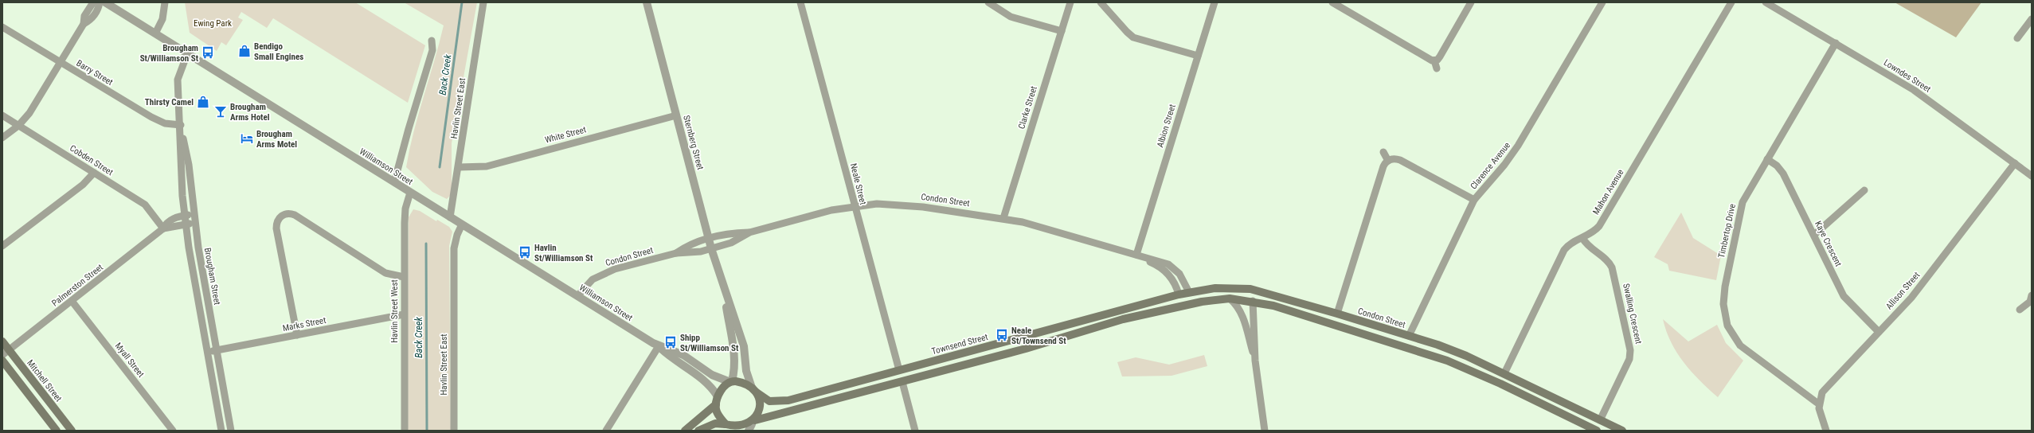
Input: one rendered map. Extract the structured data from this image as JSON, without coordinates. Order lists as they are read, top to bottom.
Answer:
{
  "streets": {
    "main road": [
      "Clarence Avenue",
      "Mahon Avenue",
      "Condon Street",
      "Townsend Street",
      "Mitchell Street"
    ],
    "street": [
      "Barry Street",
      "Lowndes Street",
      "Clarke Street",
      "Havlin Street East",
      "Albion Street",
      "White Street",
      "Sternberg Street",
      "Cobden Street",
      "Williamson Street",
      "Neale Street",
      "Timbertop Drive",
      "Kaye Crescent",
      "Brougham Street",
      "Palmerston Street",
      "Allison Street",
      "Havlin Street West",
      "Swalling Crescent",
      "Marks Street",
      "Myall Street"
    ]
  },
  "crossings": [
    ["Barry Street", "Brougham Street"],
    ["Lowndes Street", "Timbertop Drive"],
    ["Lowndes Street", "Allison Street"],
    ["Clarke Street", "Condon Street"],
    ["Havlin Street East", "White Street"],
    ["Havlin Street East", "Williamson Street"],
    ["Albion Street", "Condon Street"],
    ["White Street", "Sternberg Street"],
    ["Sternberg Street", "Williamson Street"],
    ["Sternberg Street", "Condon Street"],
    ["Sternberg Street", "Townsend Street"],
    ["Cobden Street", "Palmerston Street"],
    ["Clarence Avenue", "Condon Street"],
    ["Williamson Street", "Condon Street"],
    ["Williamson Street", "Brougham Street"],
    ["Williamson Street", "Havlin Street West"],
    ["Williamson Street", "Townsend Street"],
    ["Neale Street", "Condon Street"],
    ["Neale Street", "Townsend Street"],
    ["Mahon Avenue", "Condon Street"],
    ["Mahon Avenue", "Swalling Crescent"],
    ["Condon Street", "Swalling Crescent"],
    ["Condon Street", "Townsend Street"],
    ["Timbertop Drive", "Kaye Crescent"],
    ["Timbertop Drive", "Allison Street"],
    ["Kaye Crescent", "Allison Street"],
    ["Brougham Street", "Palmerston Street"],
    ["Brougham Street", "Marks Street"],
    ["Palmerston Street", "Myall Street"],
    ["Palmerston Street", "Mitchell Street"],
    ["Havlin Street West", "Marks Street"]
  ],
  "water": ["Back Creek"],
  "parks": ["Ewing Park"],
  "places": {
    "shop": ["Bendigo Small Engines", "Thirsty Camel"],
    "bus stop": [
      "Brougham St/Williamson St",
      "Havlin St/Williamson St",
      "Neale St/Townsend St",
      "Shipp St/Williamson St"
    ],
    "bar": ["Brougham Arms Hotel"],
    "hotel": ["Brougham Arms Motel"]
  }
}
